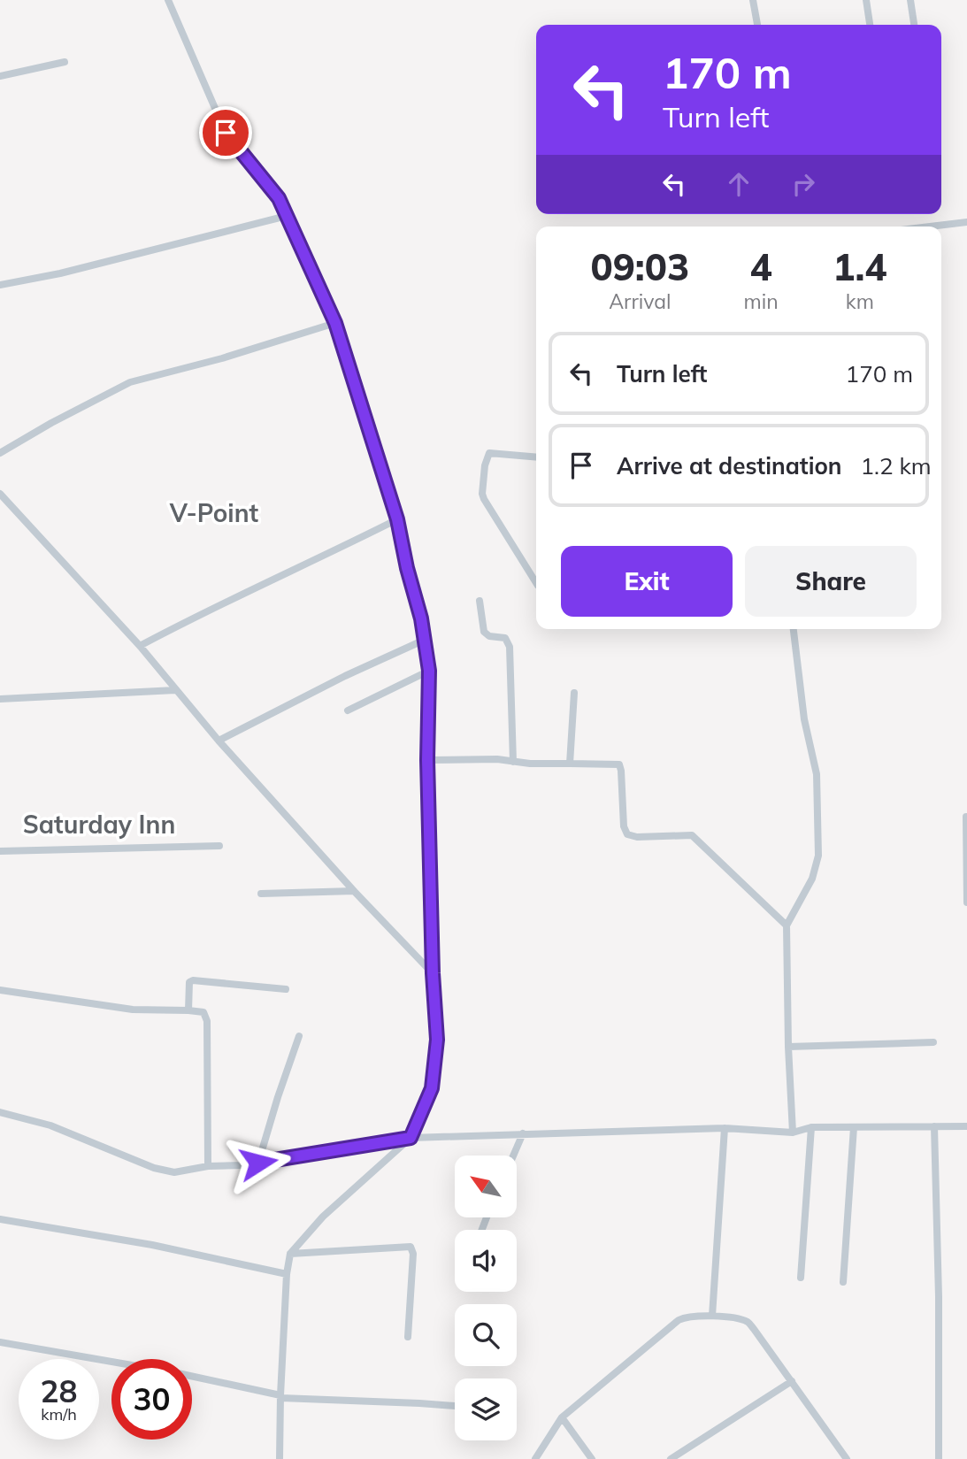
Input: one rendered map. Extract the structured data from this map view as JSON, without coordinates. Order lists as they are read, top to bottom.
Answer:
{
  "districts": ["V-Point", "Saturday Inn"],
  "north": "top left",
  "page": {
    "turn": ["170 m", "Turn left"],
    "eta": [
      "09:03",
      "Arrival",
      "4",
      "min",
      "1.4",
      "km"
    ],
    "list": [
      {
        "name": "Turn left",
        "value": "170 m"
      },
      {
        "name": "Arrive at destination",
        "value": "1.2 km"
      }
    ],
    "buttons": ["Exit", "Share"],
    "speed": "28 km/h",
    "limit": "30"
  }
}
